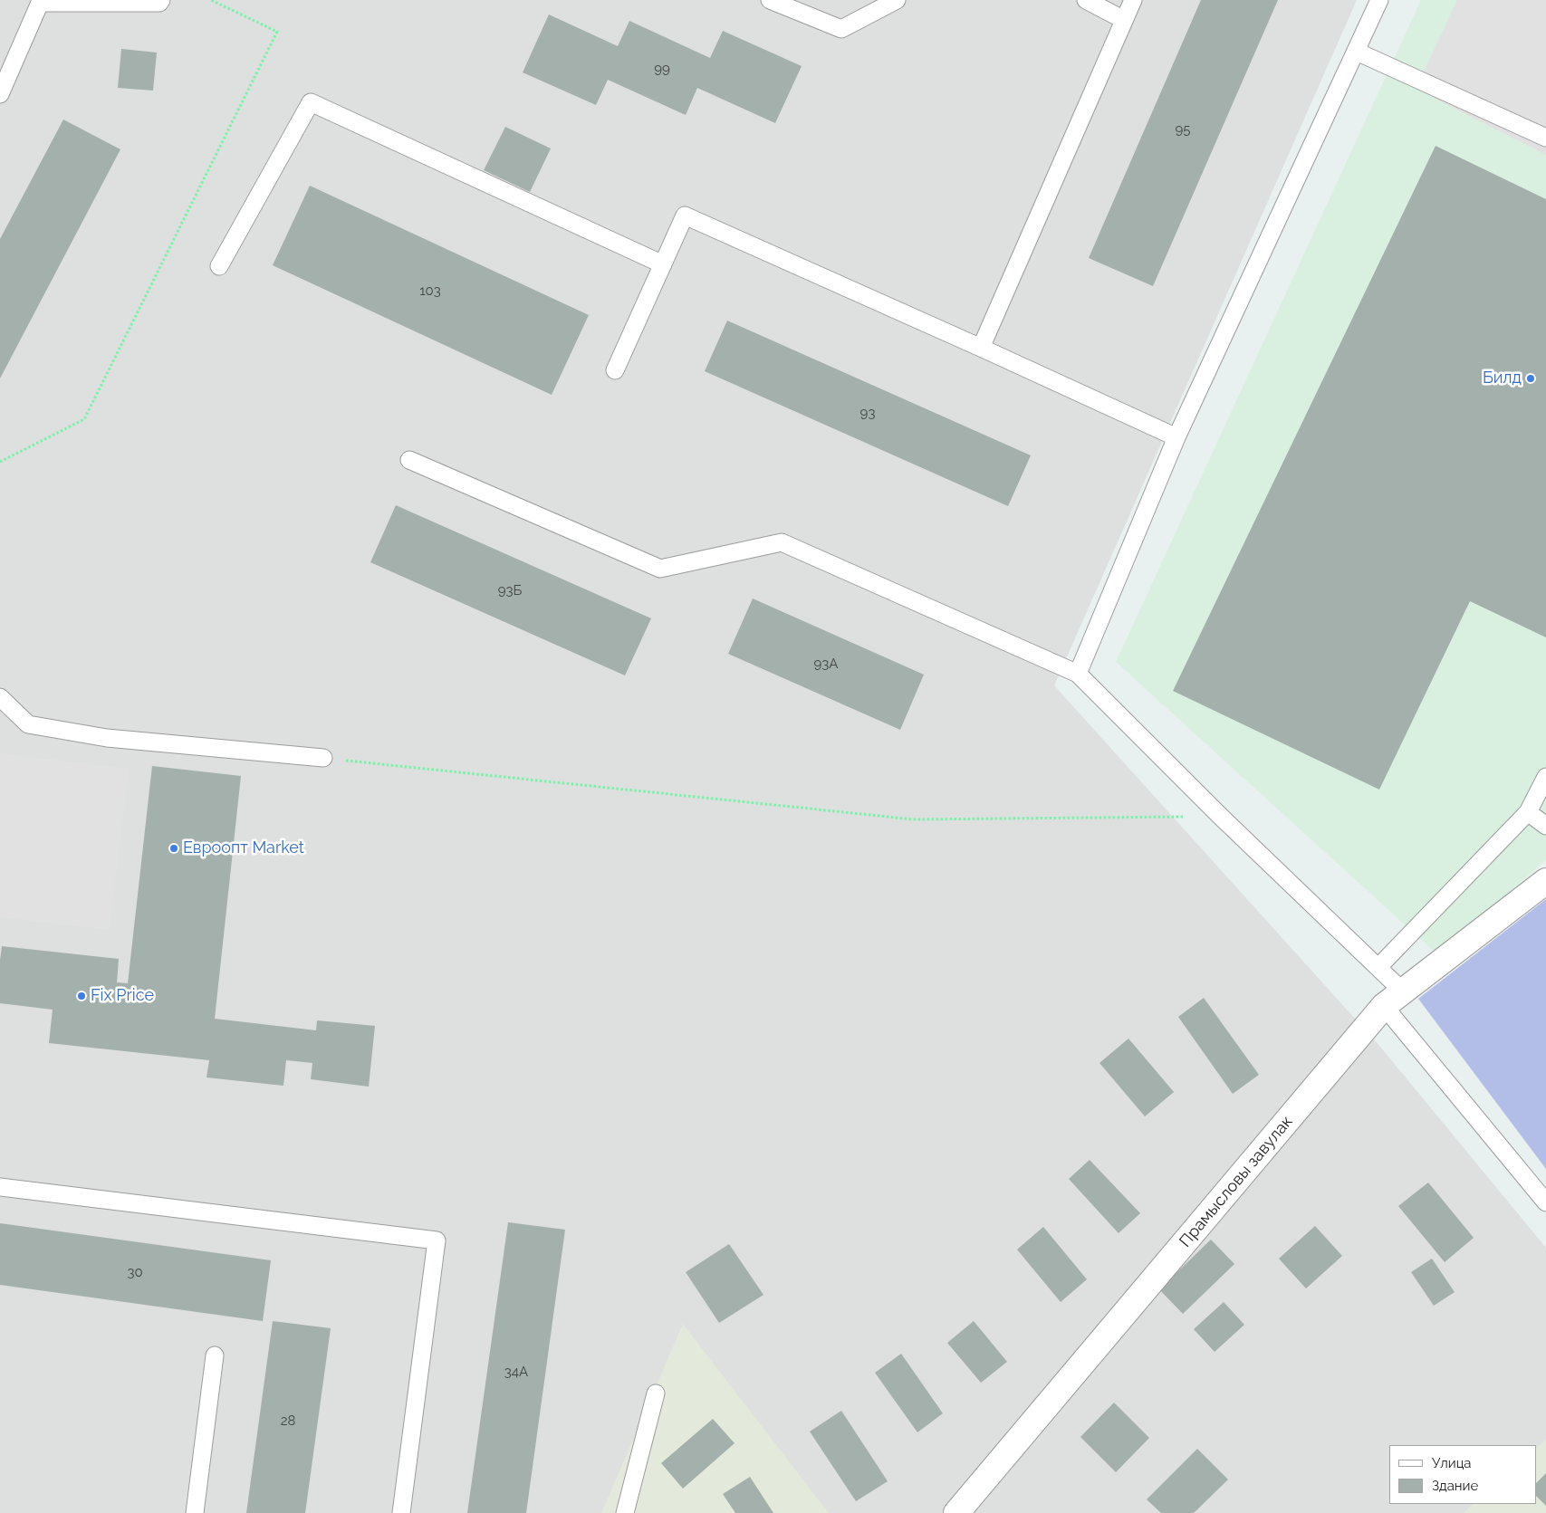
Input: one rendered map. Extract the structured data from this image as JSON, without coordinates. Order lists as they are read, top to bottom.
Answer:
{
  "streets": {
    "street": ["Прамысловы завулак"]
  },
  "places": ["Билд", "Евроопт Market", "Fix Price"],
  "house_numbers": [
    "99",
    "95",
    "103",
    "93",
    "93Б",
    "93А",
    "30",
    "34А",
    "28"
  ],
  "legend": ["Улица", "Здание"]
}
